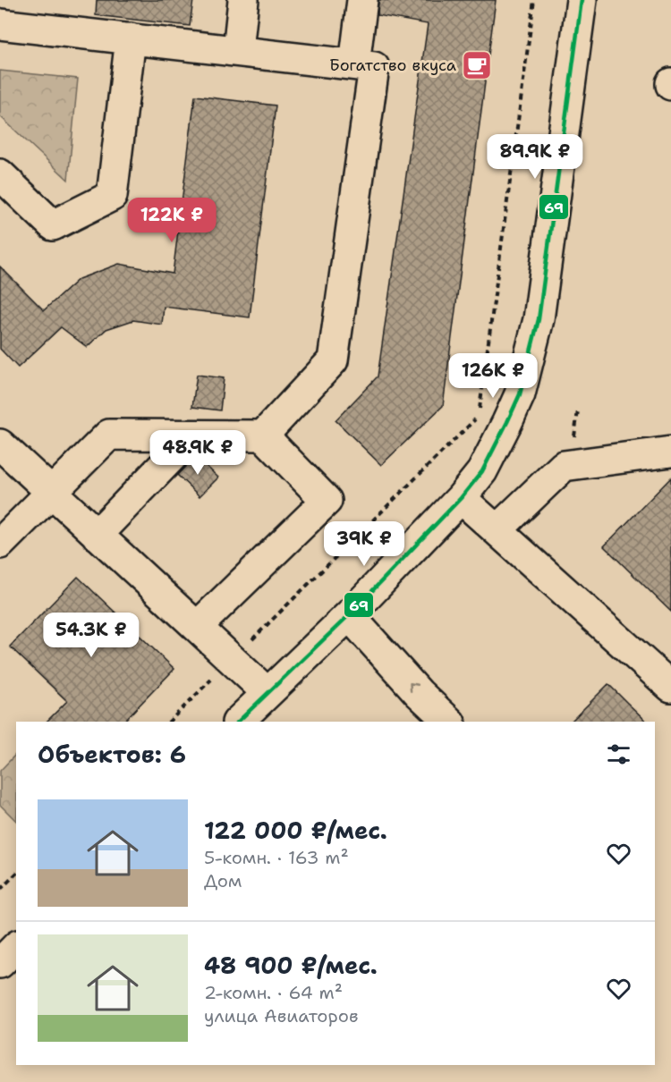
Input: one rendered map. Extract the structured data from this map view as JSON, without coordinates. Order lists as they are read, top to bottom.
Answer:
{
  "places": {
    "cafe": ["Богатство вкуса"]
  },
  "lines": ["transit line 69"],
  "page": {
    "price": [
      "89.9K ₽",
      "122K ₽",
      "126K ₽",
      "48.9K ₽",
      "39K ₽",
      "54.3K ₽"
    ],
    "heading": "Объектов: 6",
    "list": [
      {
        "name": "122 000 ₽/мес.",
        "note": "5-комн. · 163 m² · Дом"
      },
      {
        "name": "48 900 ₽/мес.",
        "note": "2-комн. · 64 m² · улица Авиаторов"
      }
    ]
  }
}
